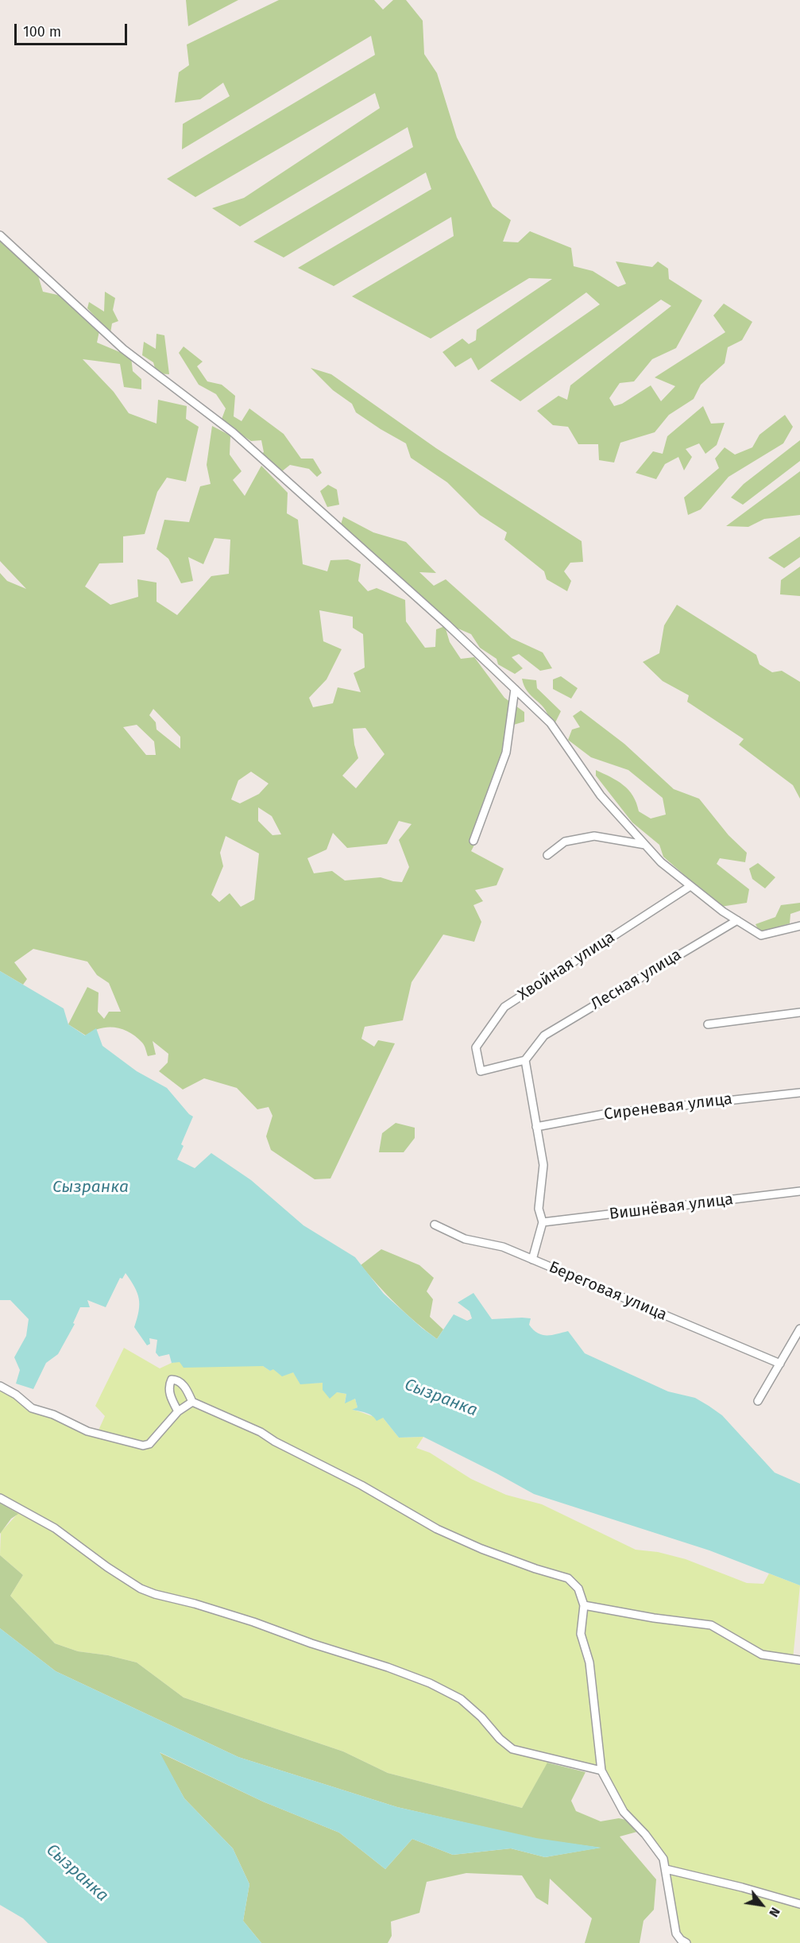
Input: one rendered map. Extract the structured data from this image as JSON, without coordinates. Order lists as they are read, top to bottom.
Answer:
{
  "streets": {
    "street": [
      "Хвойная улица",
      "Лесная улица",
      "Сиреневая улица",
      "Вишнёвая улица",
      "Береговая улица"
    ]
  },
  "crossings": [
    ["Хвойная улица", "Лесная улица"]
  ],
  "water": ["Сызранка"],
  "scale_bar": "100 m",
  "north": "bottom right"
}
